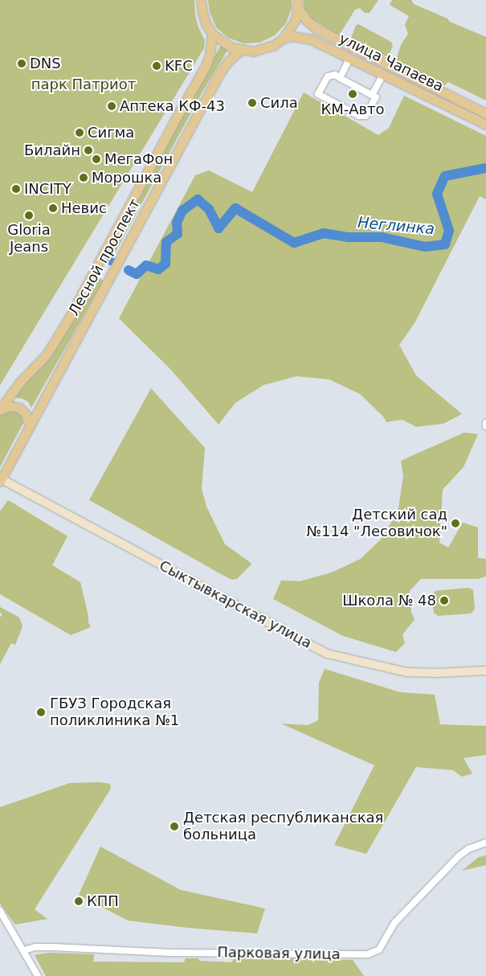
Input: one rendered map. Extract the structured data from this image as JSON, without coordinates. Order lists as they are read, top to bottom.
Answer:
{
  "streets": {
    "main road": ["улица Чапаева", "Лесной проспект", "Сыктывкарская улица"],
    "street": ["Парковая улица"]
  },
  "crossings": [
    ["Лесной проспект", "Сыктывкарская улица"]
  ],
  "water": ["Неглинка"],
  "parks": ["парк Патриот"],
  "places": [
    "DNS",
    "KFC",
    "КМ-Авто",
    "Сила",
    "Аптека КФ-43",
    "Сигма",
    "Билайн",
    "МегаФон",
    "Морошка",
    "INCITY",
    "Невис",
    "Gloria Jeans",
    "Детский сад №114 \"Лесовичок\"",
    "Школа № 48",
    "ГБУЗ Городская поликлиника №1",
    "Детская республиканская больница",
    "КПП"
  ]
}
